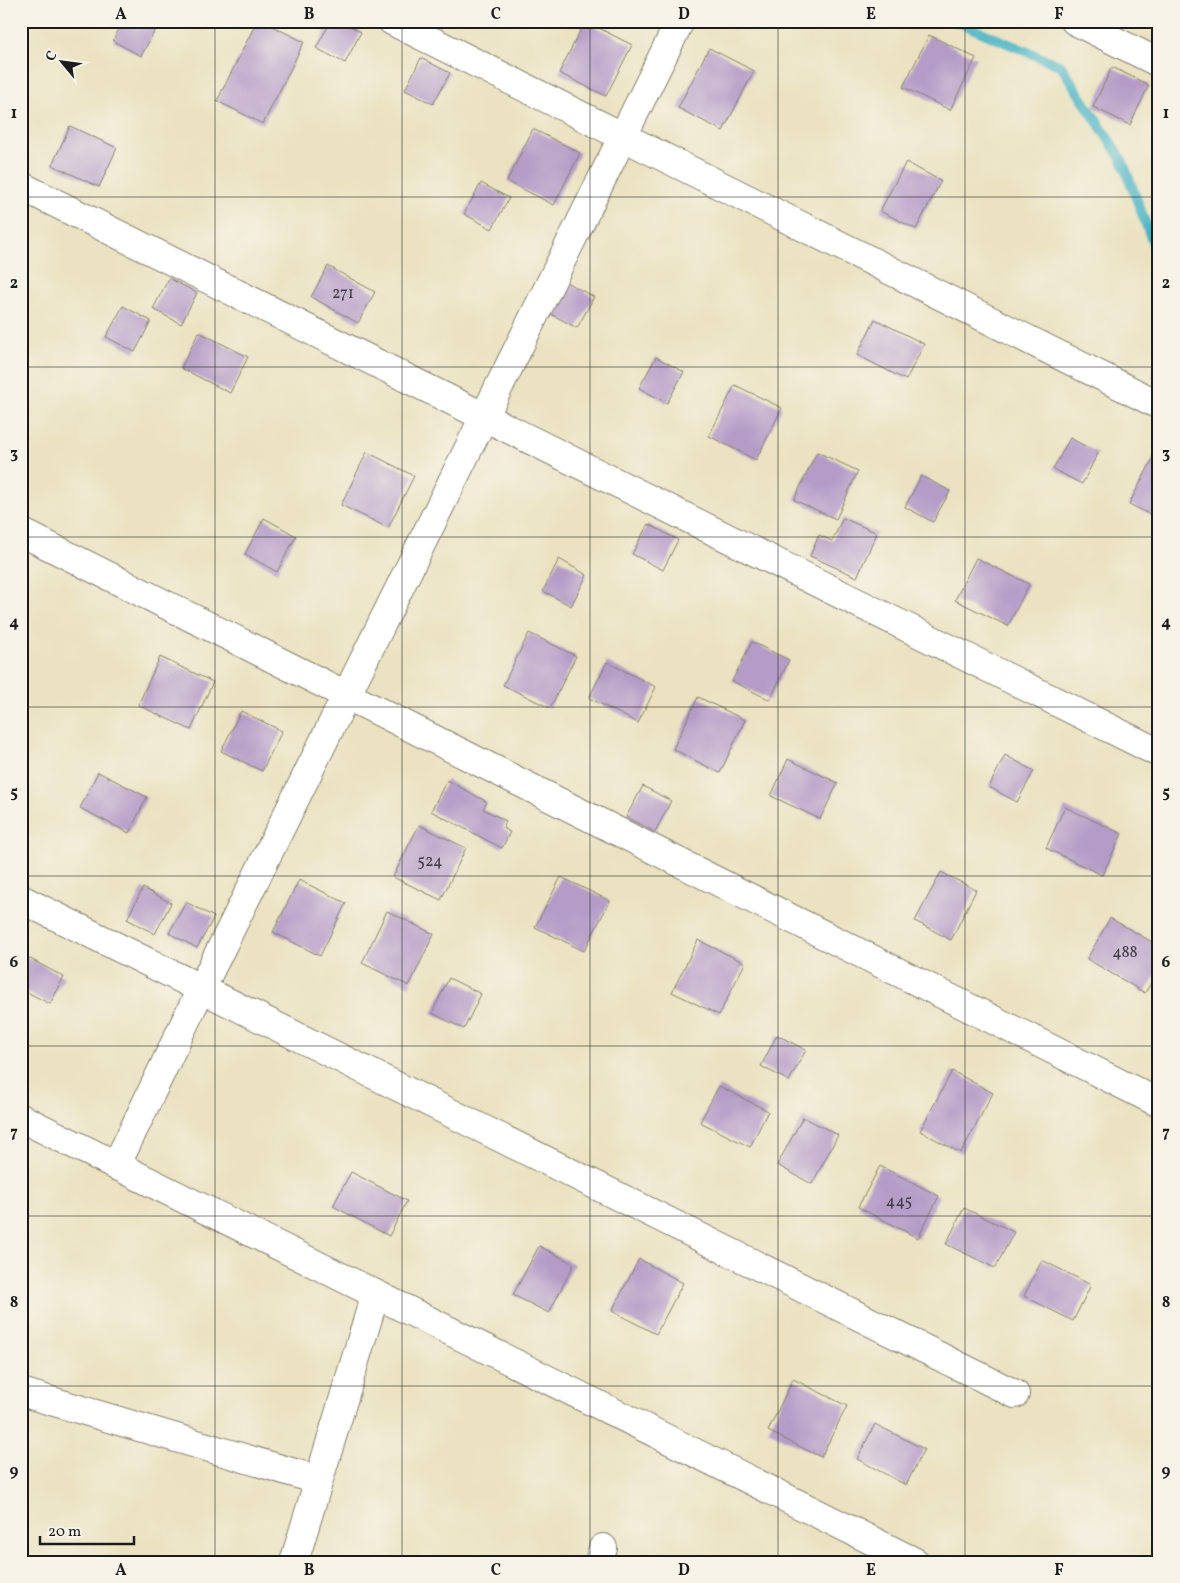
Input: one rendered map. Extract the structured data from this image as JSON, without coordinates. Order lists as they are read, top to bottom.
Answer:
{
  "house_numbers": [
    "271",
    "524",
    "488",
    "445"
  ],
  "scale_bar": "20 m",
  "north": "top left",
  "grid": {
    "columns": [
      "A",
      "B",
      "C",
      "D",
      "E",
      "F"
    ],
    "rows": [
      "1",
      "2",
      "3",
      "4",
      "5",
      "6",
      "7",
      "8",
      "9"
    ]
  }
}
